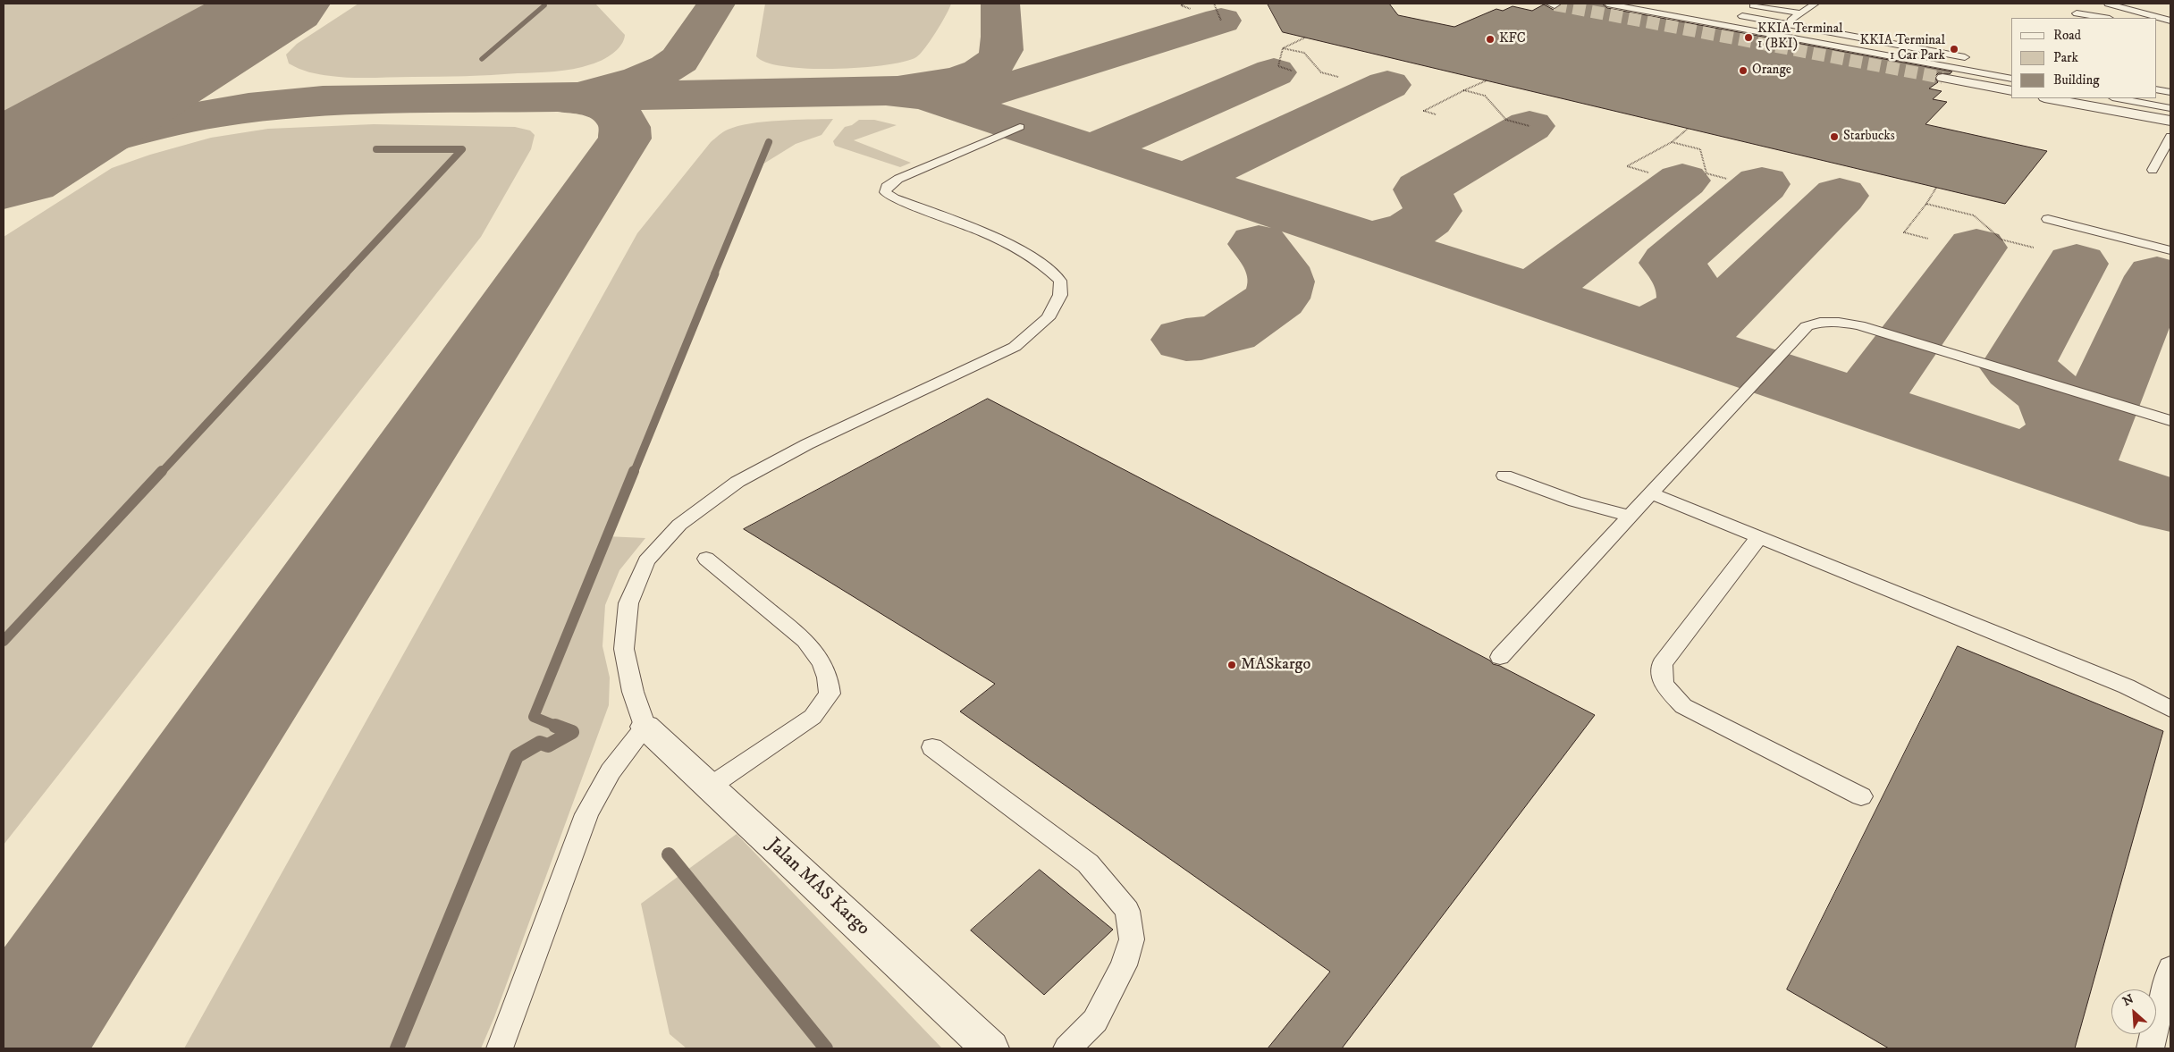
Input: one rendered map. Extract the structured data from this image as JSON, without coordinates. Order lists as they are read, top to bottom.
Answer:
{
  "streets": {
    "street": ["Jalan MAS Kargo"]
  },
  "places": [
    "KKIA Terminal 1 (BKI)",
    "KFC",
    "KKIA Terminal 1 Car Park",
    "Orange",
    "Starbucks",
    "MASkargo"
  ],
  "legend": ["Road", "Park", "Building"],
  "north": "top left"
}
